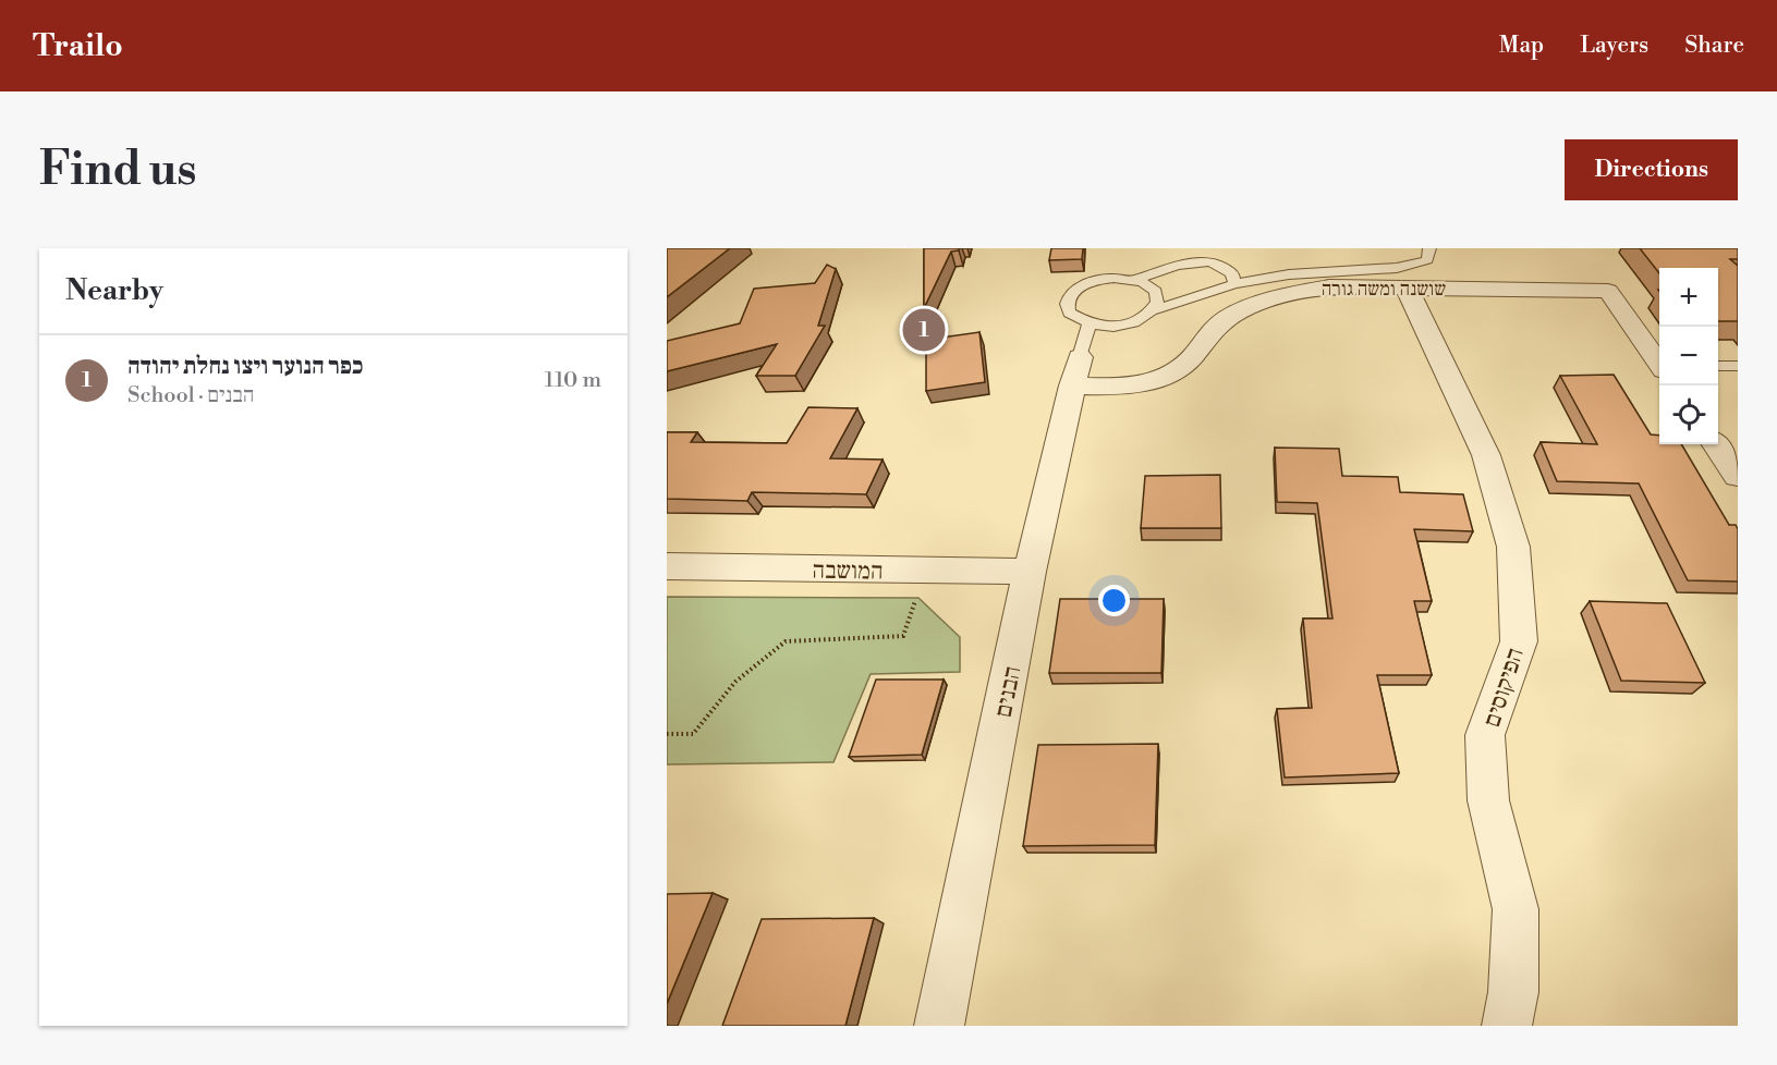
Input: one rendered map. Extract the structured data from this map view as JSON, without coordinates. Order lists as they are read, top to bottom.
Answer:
{
  "streets": {
    "street": [
      "שושנה ומשה גורה",
      "המושבה",
      "הפיקוסים",
      "הבנים"
    ]
  },
  "crossings": [
    ["שושנה ומשה גורה", "הפיקוסים"],
    ["שושנה ומשה גורה", "הבנים"],
    ["המושבה", "הבנים"]
  ],
  "page": {
    "header": "Trailo",
    "nav": ["Map", "Layers", "Share"],
    "buttons": "Directions",
    "title": "Find us",
    "heading": "Nearby",
    "map_buttons": ["+", "−"],
    "pins": "1",
    "list": [
      {
        "mark": "1",
        "name": "כפר הנוער ויצו נחלת יהודה",
        "note": "School · הבנים",
        "value": "110 m"
      }
    ]
  }
}
